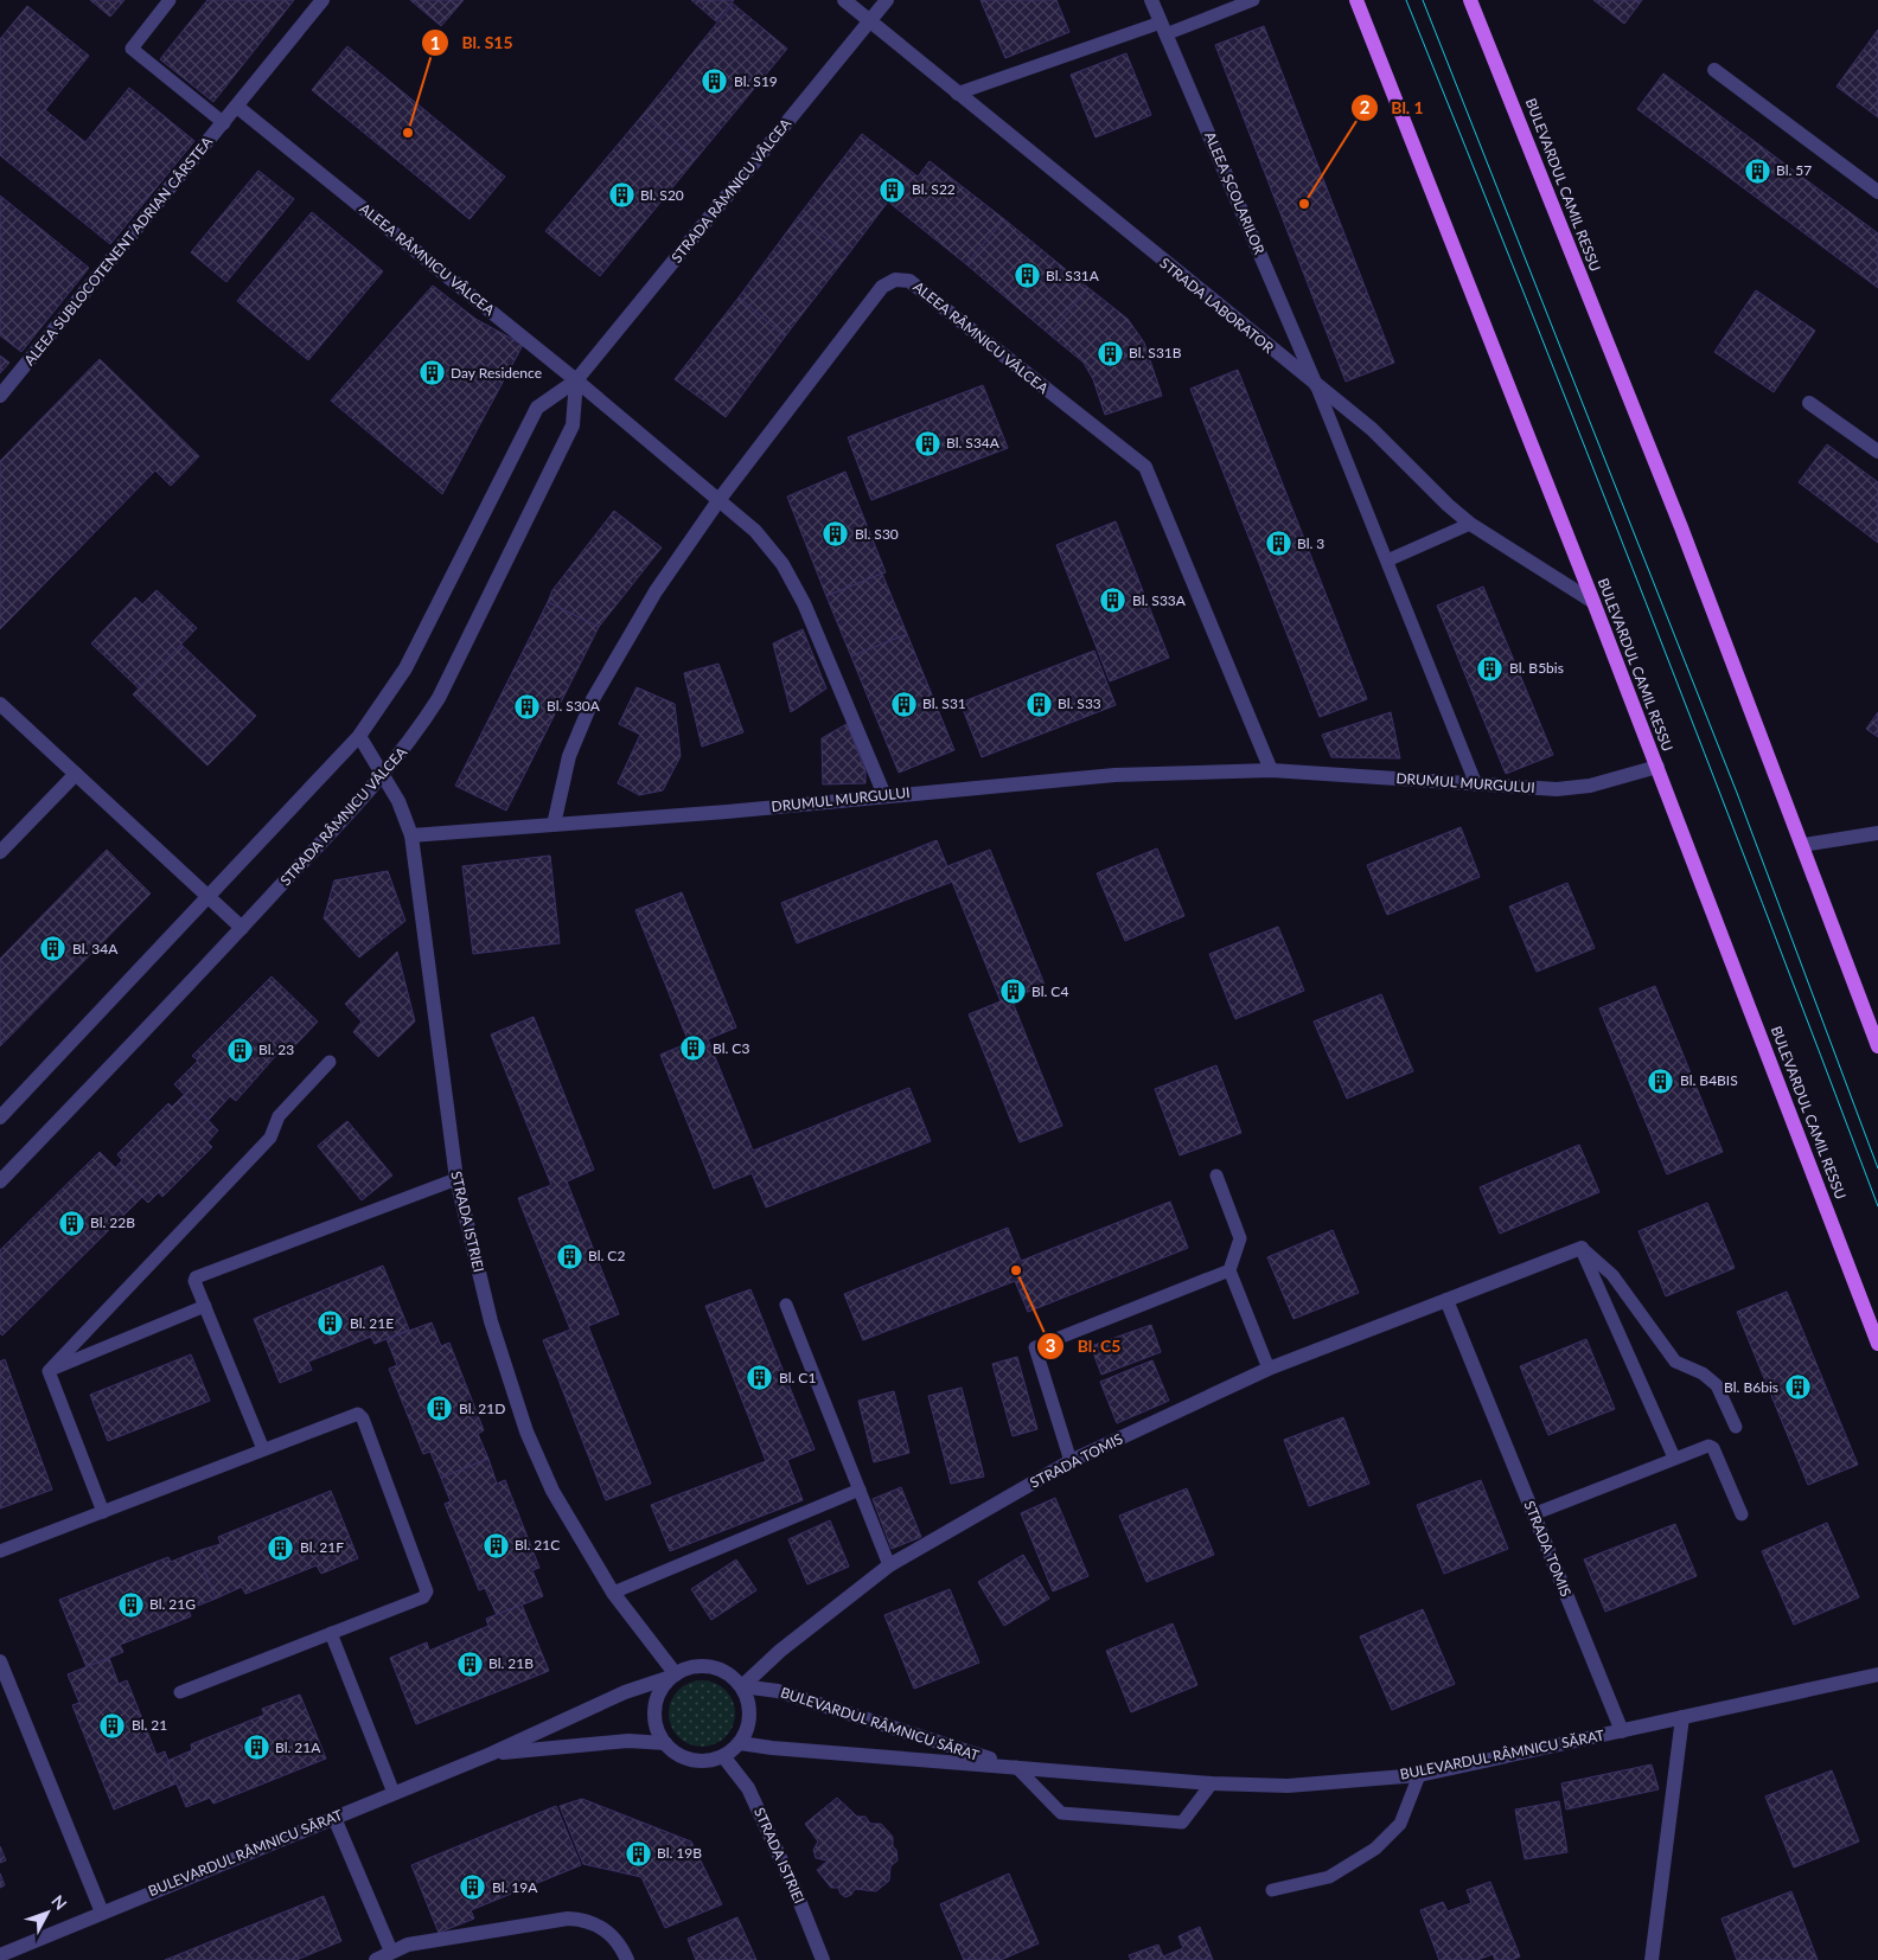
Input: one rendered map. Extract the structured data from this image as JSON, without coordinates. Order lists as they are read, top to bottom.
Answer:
{
  "streets": {
    "main road": ["BULEVARDUL CAMIL RESSU"],
    "street": [
      "STRADA RÂMNICU VÂLCEA",
      "ALEEA ȘCOLARILOR",
      "ALEEA SUBLOCOTENENT ADRIAN CÂRSTEA",
      "ALEEA RÂMNICU VÂLCEA",
      "STRADA LABORATOR",
      "DRUMUL MURGULUI",
      "STRADA ISTRIEI",
      "STRADA TOMIS",
      "BULEVARDUL RÂMNICU SĂRAT"
    ]
  },
  "crossings": [
    ["BULEVARDUL CAMIL RESSU", "STRADA LABORATOR"],
    ["BULEVARDUL CAMIL RESSU", "DRUMUL MURGULUI"],
    ["STRADA RÂMNICU VÂLCEA", "ALEEA RÂMNICU VÂLCEA"],
    ["STRADA RÂMNICU VÂLCEA", "STRADA LABORATOR"],
    ["STRADA RÂMNICU VÂLCEA", "STRADA ISTRIEI"],
    ["ALEEA ȘCOLARILOR", "STRADA LABORATOR"],
    ["ALEEA SUBLOCOTENENT ADRIAN CÂRSTEA", "ALEEA RÂMNICU VÂLCEA"],
    ["ALEEA RÂMNICU VÂLCEA", "DRUMUL MURGULUI"],
    ["DRUMUL MURGULUI", "STRADA ISTRIEI"],
    ["STRADA ISTRIEI", "STRADA TOMIS"],
    ["STRADA ISTRIEI", "BULEVARDUL RÂMNICU SĂRAT"],
    ["STRADA TOMIS", "BULEVARDUL RÂMNICU SĂRAT"]
  ],
  "places": {
    "building": [
      "Bl. S19",
      "Bl. 57",
      "Bl. S22",
      "Bl. S20",
      "Bl. S31A",
      "Bl. S31B",
      "Day Residence",
      "Bl. S34A",
      "Bl. S30",
      "Bl. 3",
      "Bl. S33A",
      "Bl. B5bis",
      "Bl. S31",
      "Bl. S33",
      "Bl. S30A",
      "Bl. 34A",
      "Bl. C4",
      "Bl. C3",
      "Bl. 23",
      "Bl. B4BIS",
      "Bl. 22B",
      "Bl. C2",
      "Bl. 21E",
      "Bl. C1",
      "Bl. B6bis",
      "Bl. 21D",
      "Bl. 21C",
      "Bl. 21F",
      "Bl. 21G",
      "Bl. 21B",
      "Bl. 21",
      "Bl. 21A",
      "Bl. 19B",
      "Bl. 19A"
    ],
    "other": ["Bl. S15", "Bl. 1", "Bl. C5"]
  },
  "north": "top right"
}
